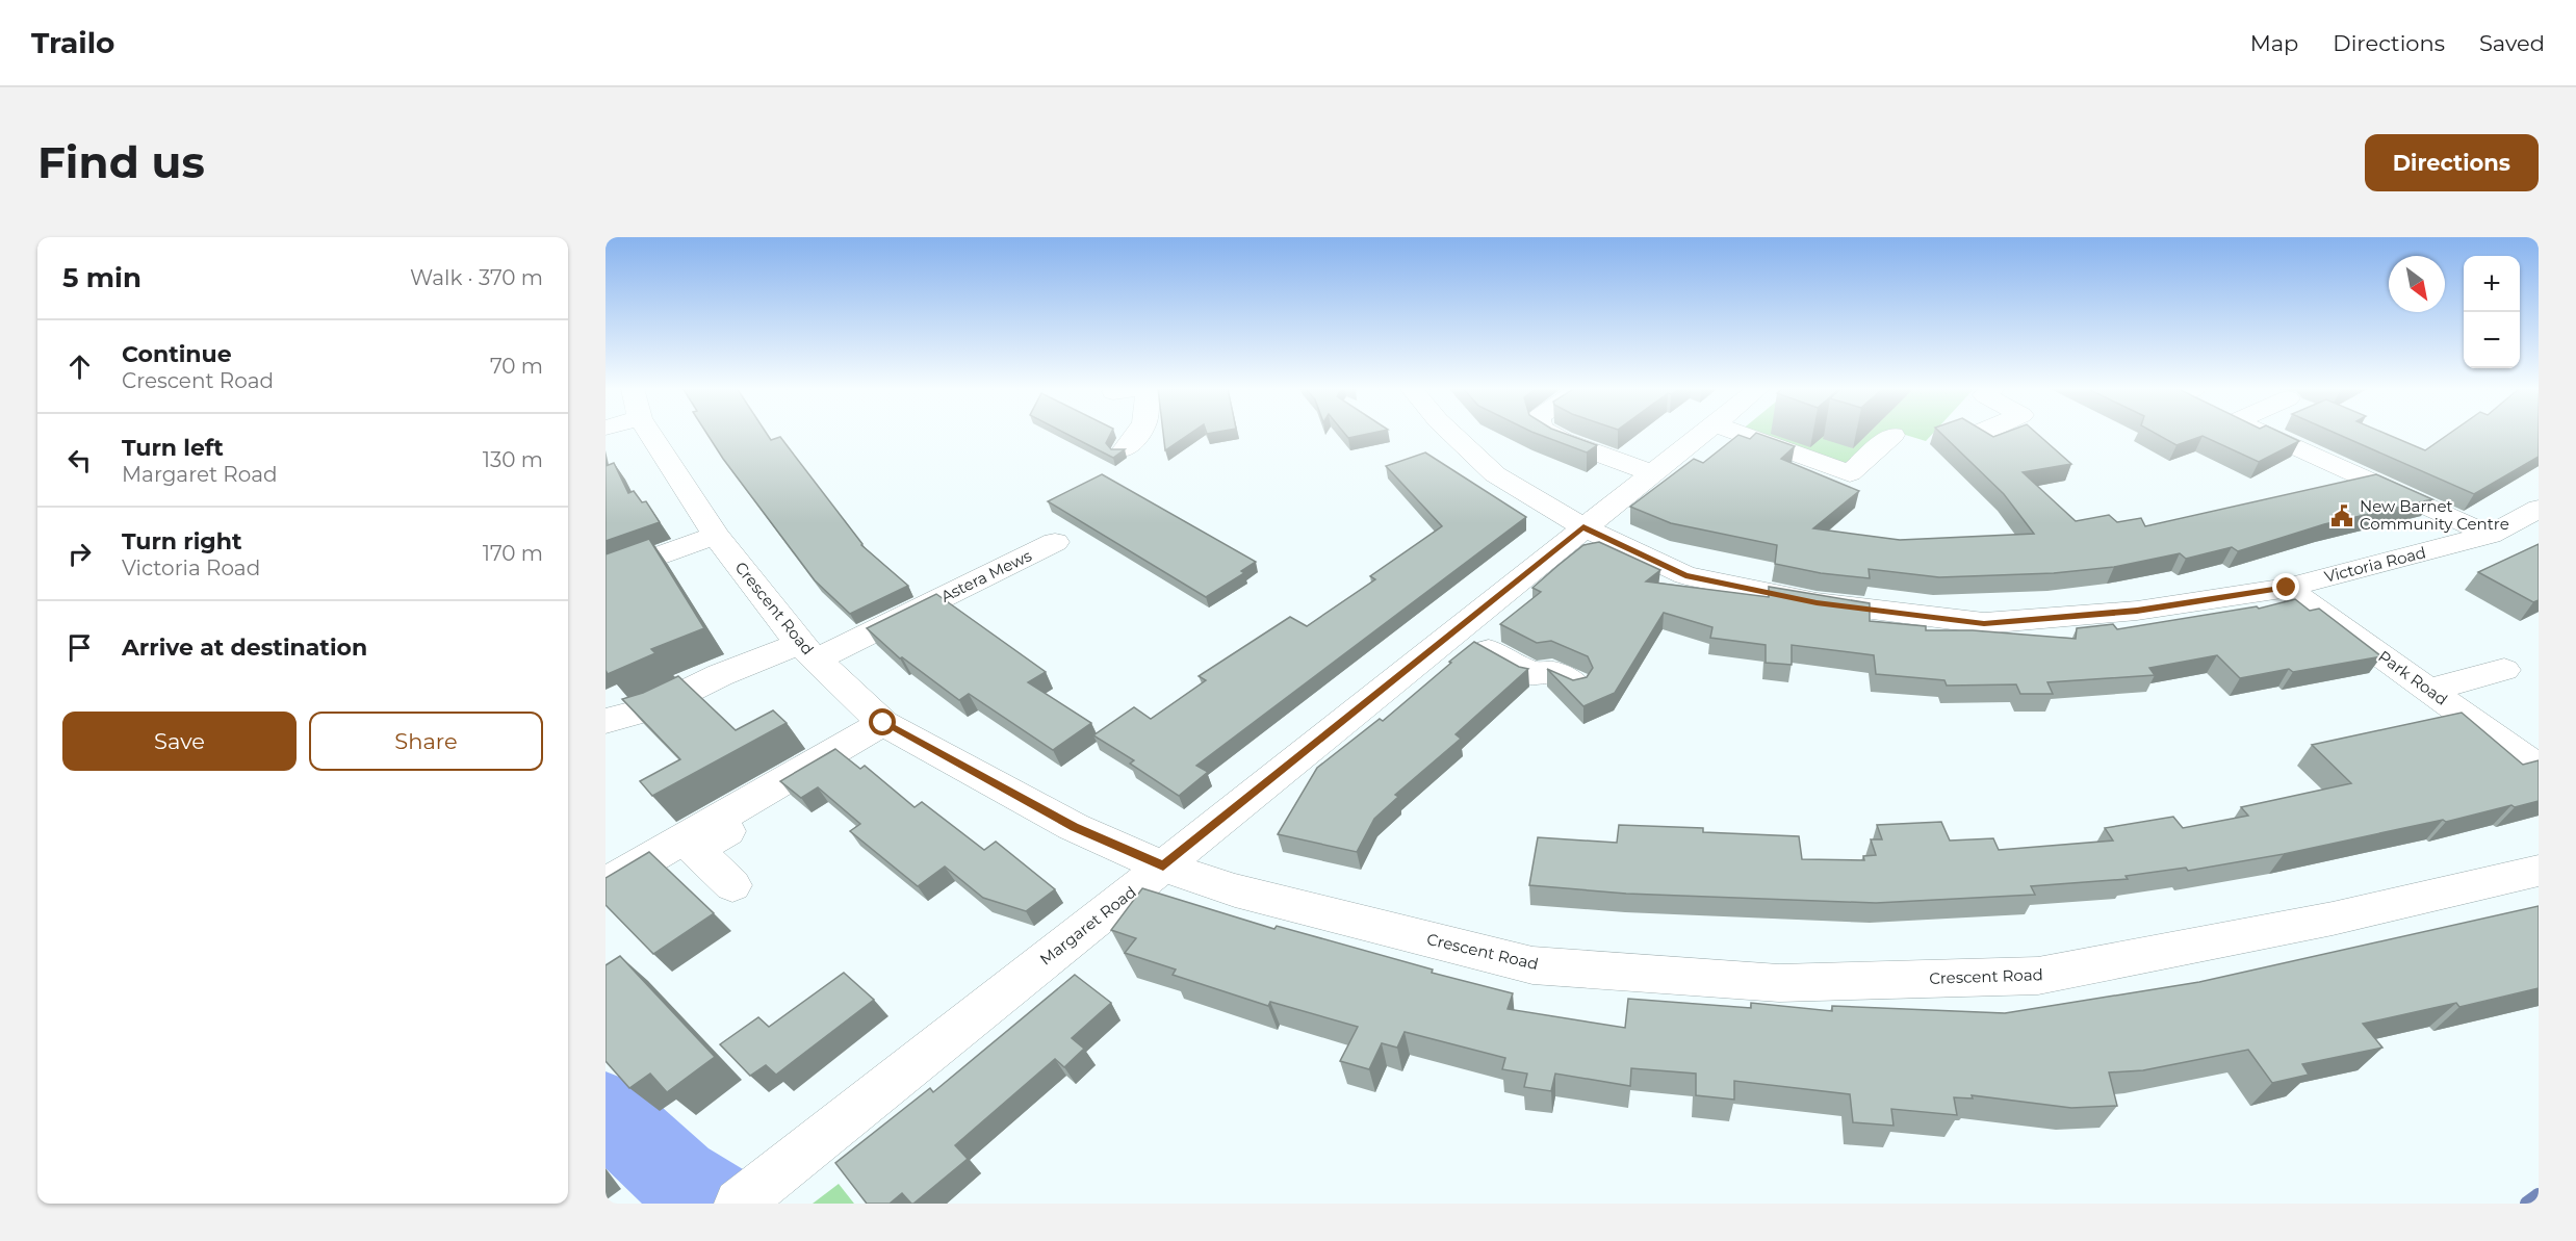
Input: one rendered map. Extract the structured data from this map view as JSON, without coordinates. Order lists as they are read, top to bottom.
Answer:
{
  "streets": {
    "street": [
      "Victoria Road",
      "Astera Mews",
      "Crescent Road",
      "Park Road",
      "Margaret Road"
    ]
  },
  "crossings": [
    ["Victoria Road", "Park Road"],
    ["Victoria Road", "Margaret Road"],
    ["Astera Mews", "Crescent Road"],
    ["Crescent Road", "Margaret Road"]
  ],
  "places": {
    "public building": ["New Barnet Community Centre"]
  },
  "north": "bottom right",
  "page": {
    "header": "Trailo",
    "nav": ["Map", "Directions", "Saved"],
    "buttons": [
      "Directions",
      ["Save", "Share"]
    ],
    "title": "Find us",
    "heading": ["5 min", "Walk · 370 m"],
    "map_buttons": ["+", "−"],
    "list": [
      ["Continue", "Crescent Road", "70 m"],
      ["Turn left", "Margaret Road", "130 m"],
      ["Turn right", "Victoria Road", "170 m"],
      "Arrive at destination"
    ]
  }
}
